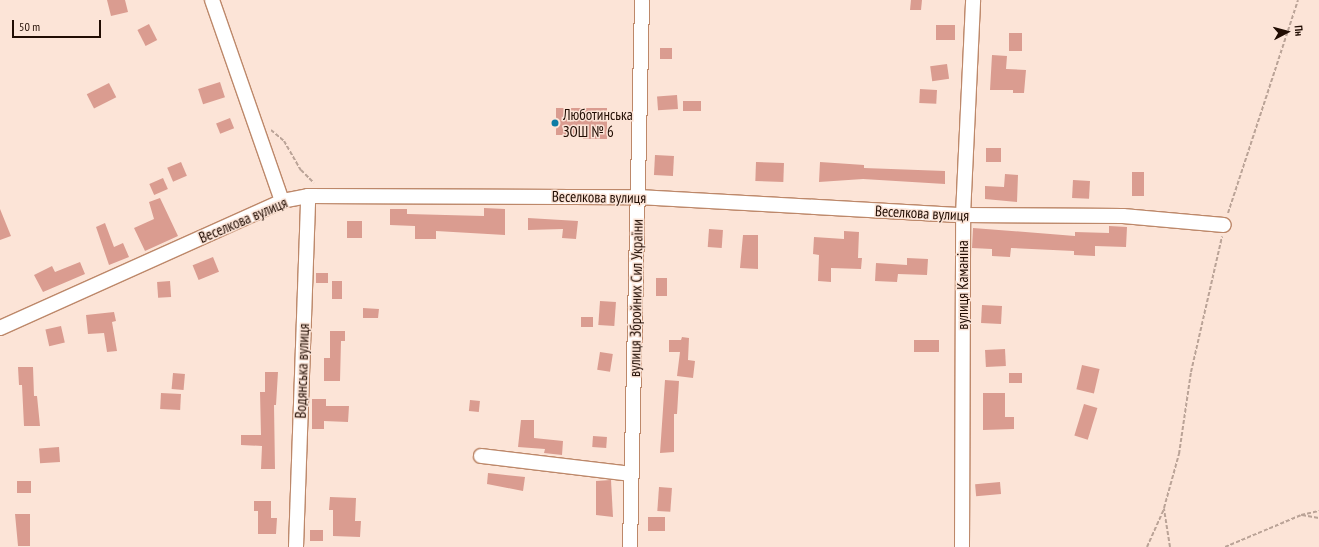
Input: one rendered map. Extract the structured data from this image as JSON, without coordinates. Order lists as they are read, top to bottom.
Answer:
{
  "streets": {
    "street": [
      "Веселкова вулиця",
      "вулиця Каманіна",
      "вулиця Збройних Сил України",
      "Водянська вулиця"
    ]
  },
  "crossings": [
    ["Веселкова вулиця", "вулиця Каманіна"],
    ["Веселкова вулиця", "вулиця Збройних Сил України"],
    ["Веселкова вулиця", "Водянська вулиця"]
  ],
  "places": ["Люботинська ЗОШ № 6"],
  "scale_bar": "50 m",
  "north": "right"
}
